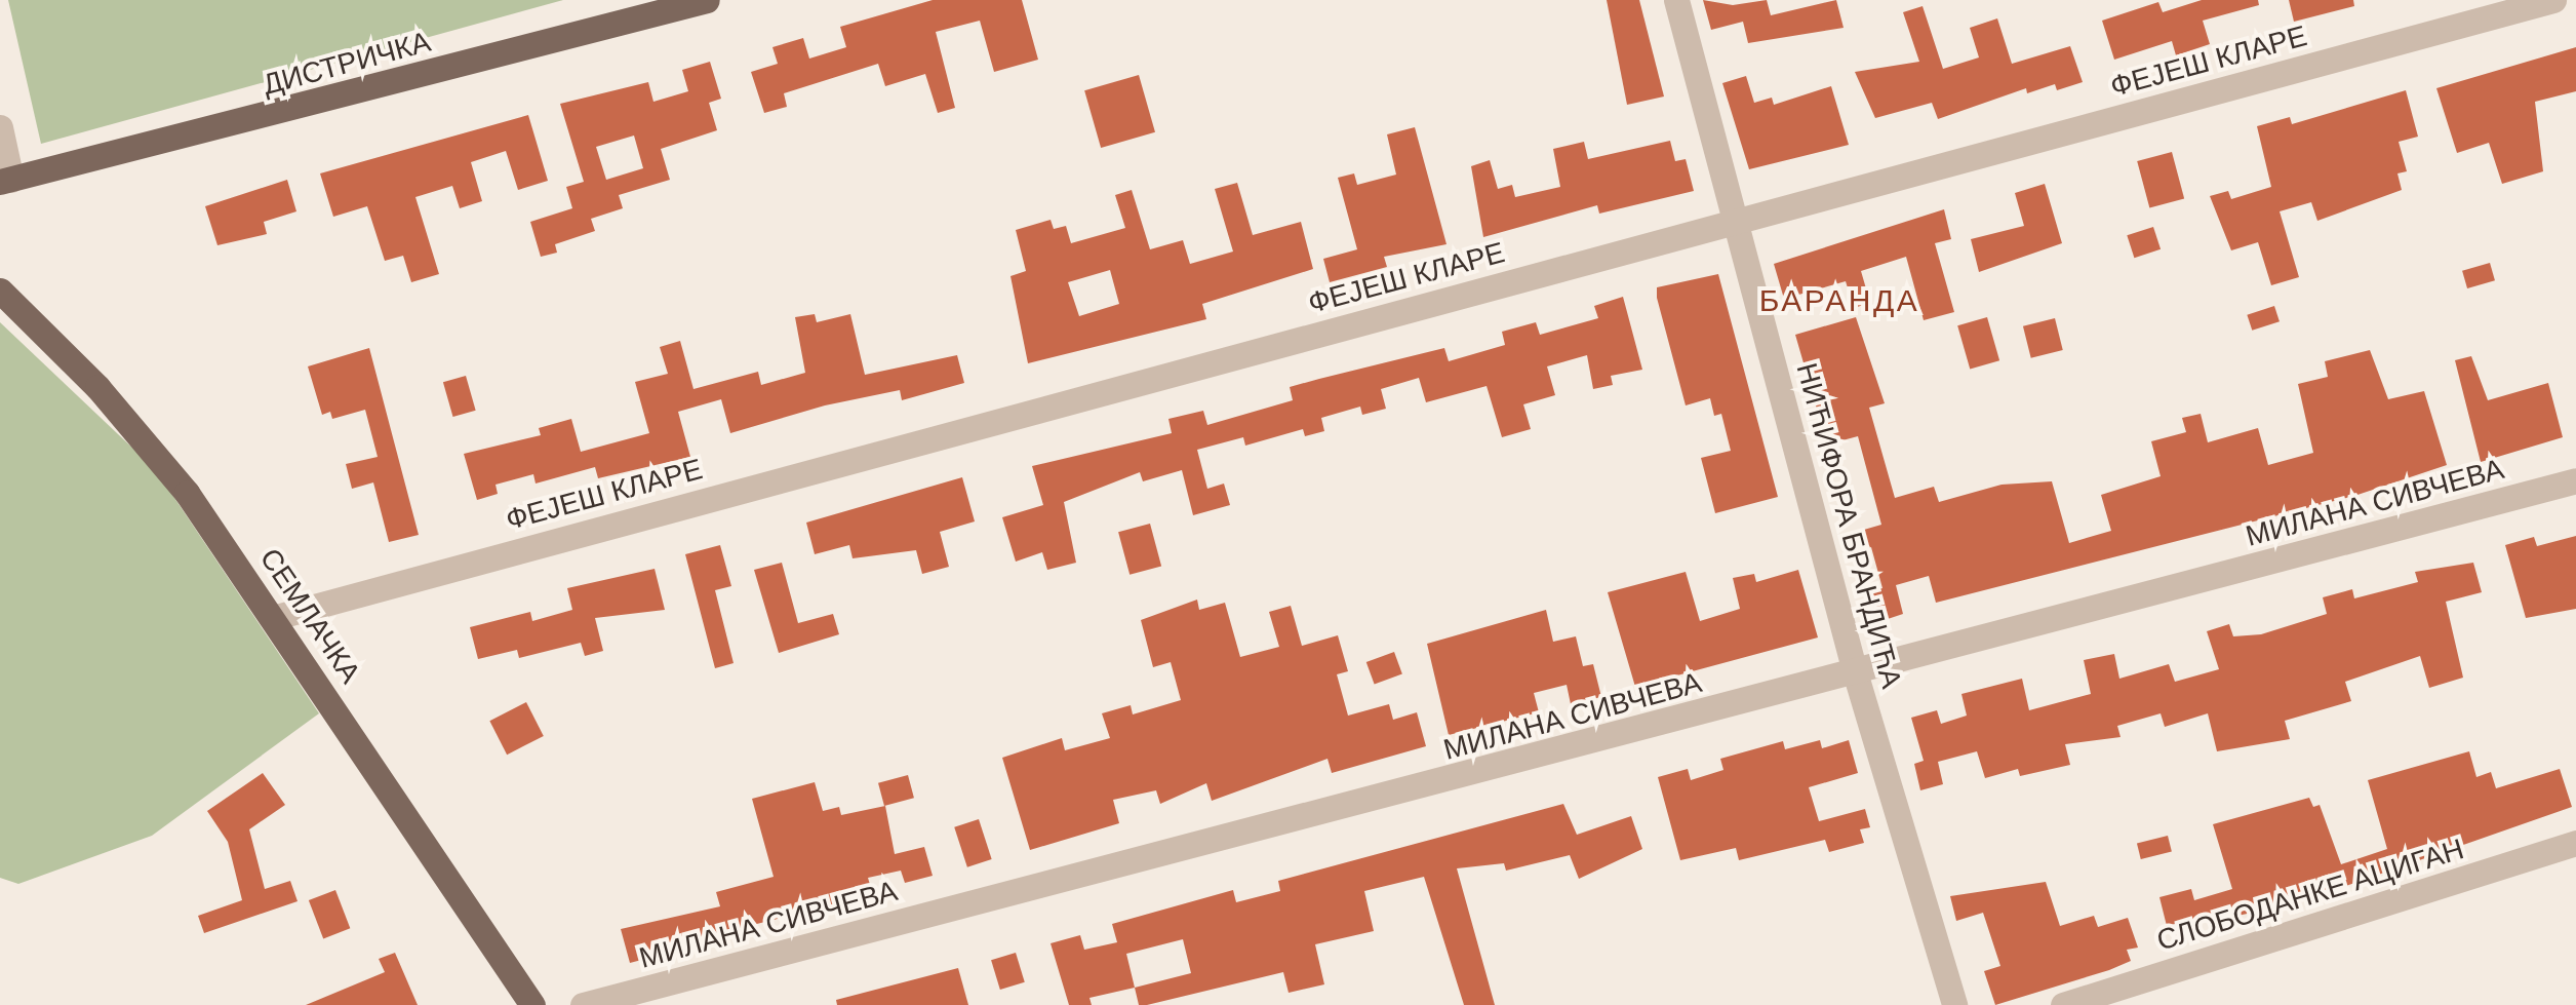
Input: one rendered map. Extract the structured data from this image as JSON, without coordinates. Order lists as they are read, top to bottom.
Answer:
{
  "streets": {
    "main road": ["ДИСТРИЧКА", "СЕМЛАЧКА"],
    "street": [
      "ФЕЈЕШ КЛАРЕ",
      "МИЛАНА СИВЧЕВА",
      "НИЋИФОРА БРАНДИЋА",
      "СЛОБОДАНКЕ АЦИГАН"
    ]
  },
  "crossings": [
    ["ФЕЈЕШ КЛАРЕ", "НИЋИФОРА БРАНДИЋА"],
    ["ФЕЈЕШ КЛАРЕ", "СЕМЛАЧКА"],
    ["МИЛАНА СИВЧЕВА", "НИЋИФОРА БРАНДИЋА"]
  ],
  "districts": ["БАРАНДА"]
}
